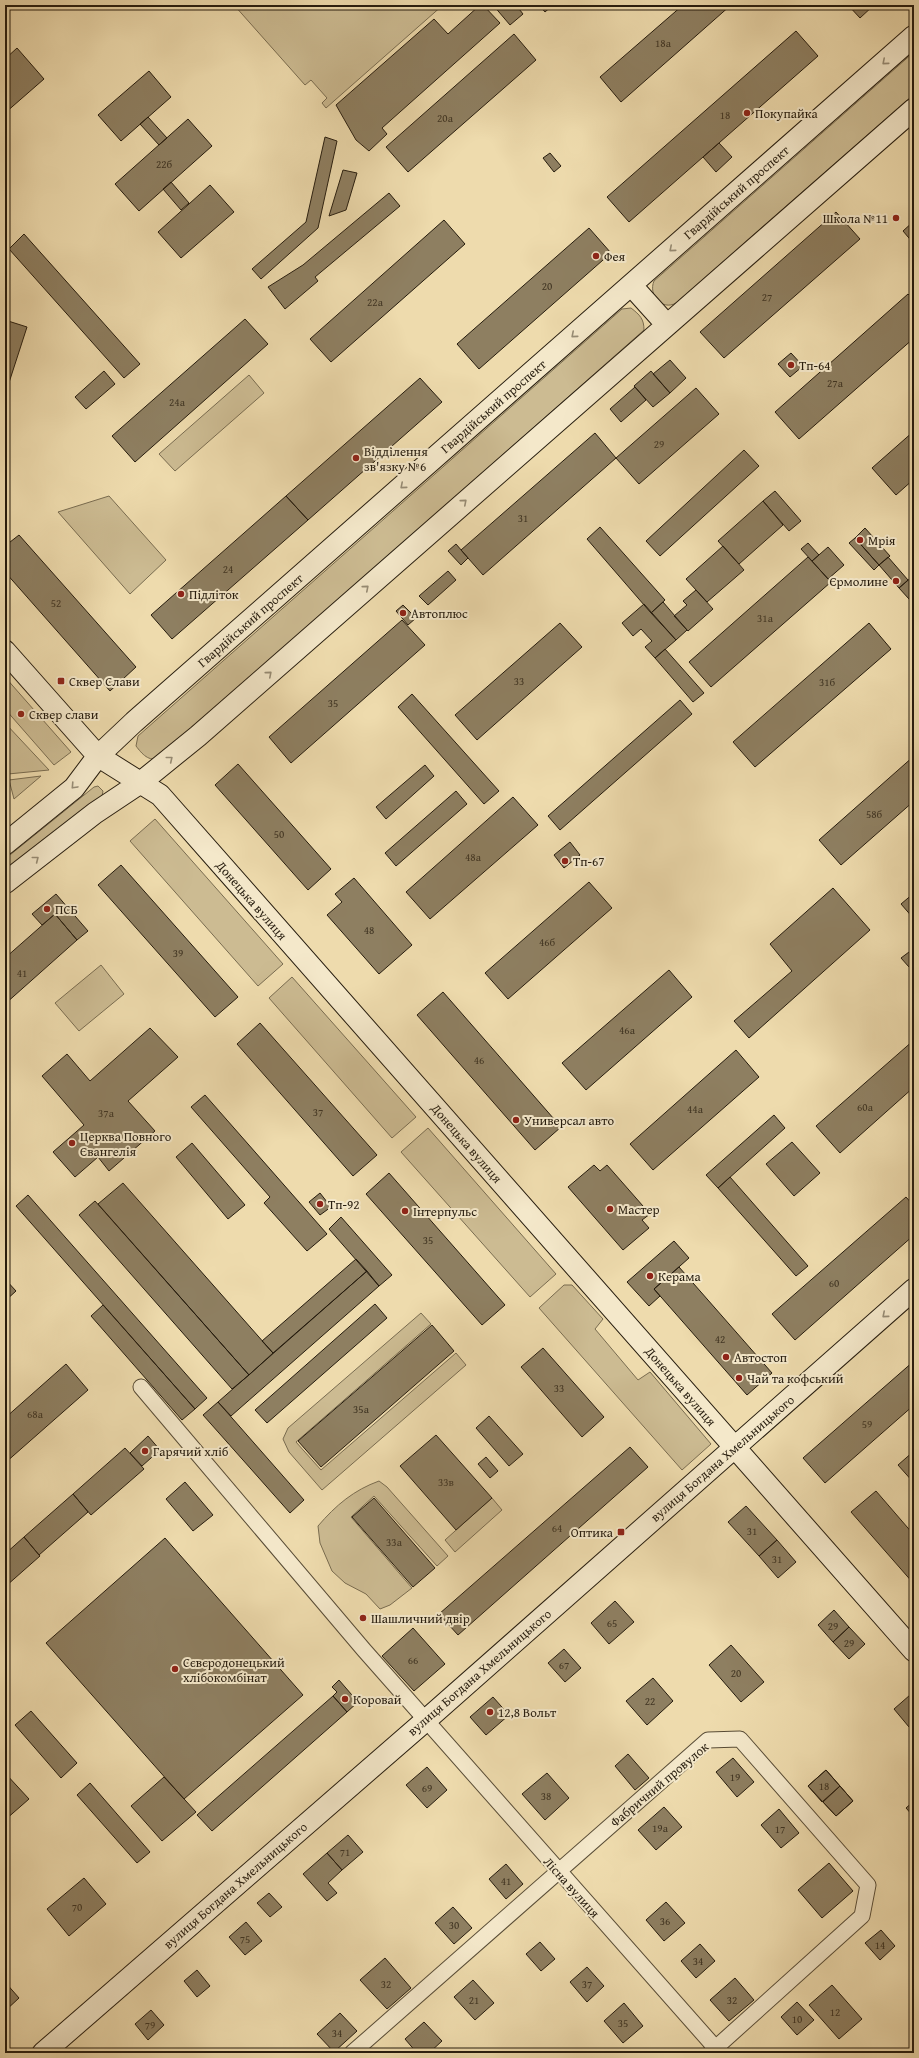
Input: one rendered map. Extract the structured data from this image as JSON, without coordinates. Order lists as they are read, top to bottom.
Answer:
{
  "streets": {
    "main road": ["Гвардійський проспект", "Донецька вулиця", "вулиця Богдана Хмельницького"],
    "street": ["Фабричний провулок", "Лісна вулиця"]
  },
  "crossings": [
    ["Гвардійський проспект", "Донецька вулиця"],
    ["Донецька вулиця", "вулиця Богдана Хмельницького"],
    ["вулиця Богдана Хмельницького", "Лісна вулиця"],
    ["Фабричний провулок", "Лісна вулиця"]
  ],
  "places": {
    "other": [
      "Покупайка",
      "Школа №11",
      "Фея",
      "Тп-64",
      "Відділення зв'язку №6",
      "Мрія",
      "Єрмолине",
      "Підліток",
      "Автоплюс",
      "Сквер слави",
      "Тп-67",
      "ПСБ",
      "Универсал авто",
      "Церква Повного Євангелія",
      "Тп-92",
      "Мастер",
      "Інтерпульс",
      "Керама",
      "Автостоп",
      "Чай та кофський",
      "Гарячий хліб",
      "Шашличний двір",
      "Сєвєродонецький хлібокомбінат",
      "Коровай",
      "12,8 Вольт"
    ],
    "transit": ["Сквер Слави", "Оптика"]
  },
  "house_numbers": [
    "18а",
    "18",
    "20а",
    "22б",
    "20",
    "27",
    "22а",
    "27а",
    "24а",
    "29",
    "31",
    "24",
    "52",
    "31а",
    "33",
    "31б",
    "35",
    "58б",
    "50",
    "48а",
    "48",
    "46б",
    "39",
    "41",
    "46а",
    "46",
    "60а",
    "44а",
    "37",
    "37а",
    "35",
    "60",
    "42",
    "33",
    "35а",
    "68а",
    "59",
    "33в",
    "64",
    "31",
    "33а",
    "31",
    "65",
    "29",
    "29",
    "66",
    "67",
    "20",
    "22",
    "19",
    "18",
    "69",
    "38",
    "19а",
    "17",
    "71",
    "41",
    "70",
    "36",
    "30",
    "75",
    "14",
    "34",
    "32",
    "37",
    "21",
    "32",
    "12",
    "10",
    "35",
    "79",
    "34"
  ]
}
